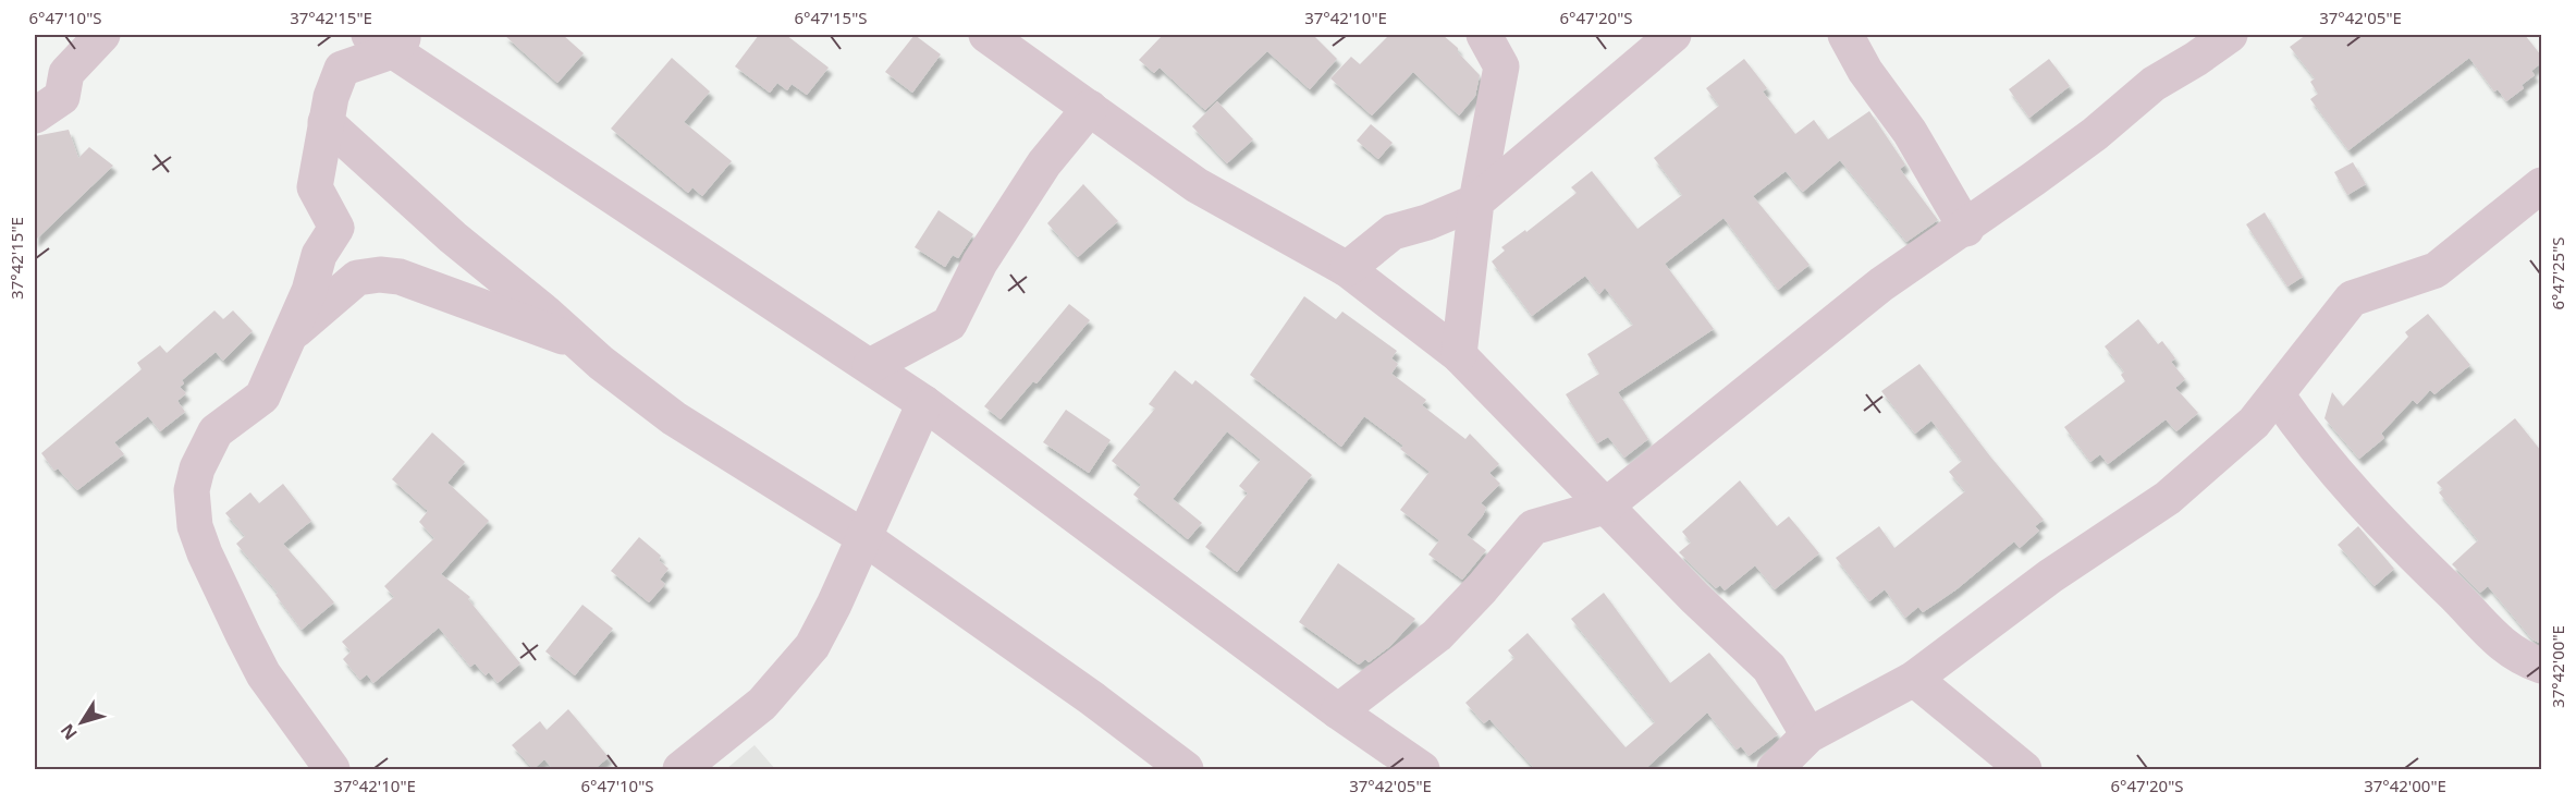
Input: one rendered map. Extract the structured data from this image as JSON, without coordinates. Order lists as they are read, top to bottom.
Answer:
{
  "north": "bottom left",
  "coordinates": [
    "6°47'10\"S",
    "37°42'15\"E",
    "6°47'15\"S",
    "37°42'10\"E",
    "6°47'20\"S",
    "37°42'05\"E",
    "6°47'25\"S",
    "37°42'00\"E"
  ]
}
